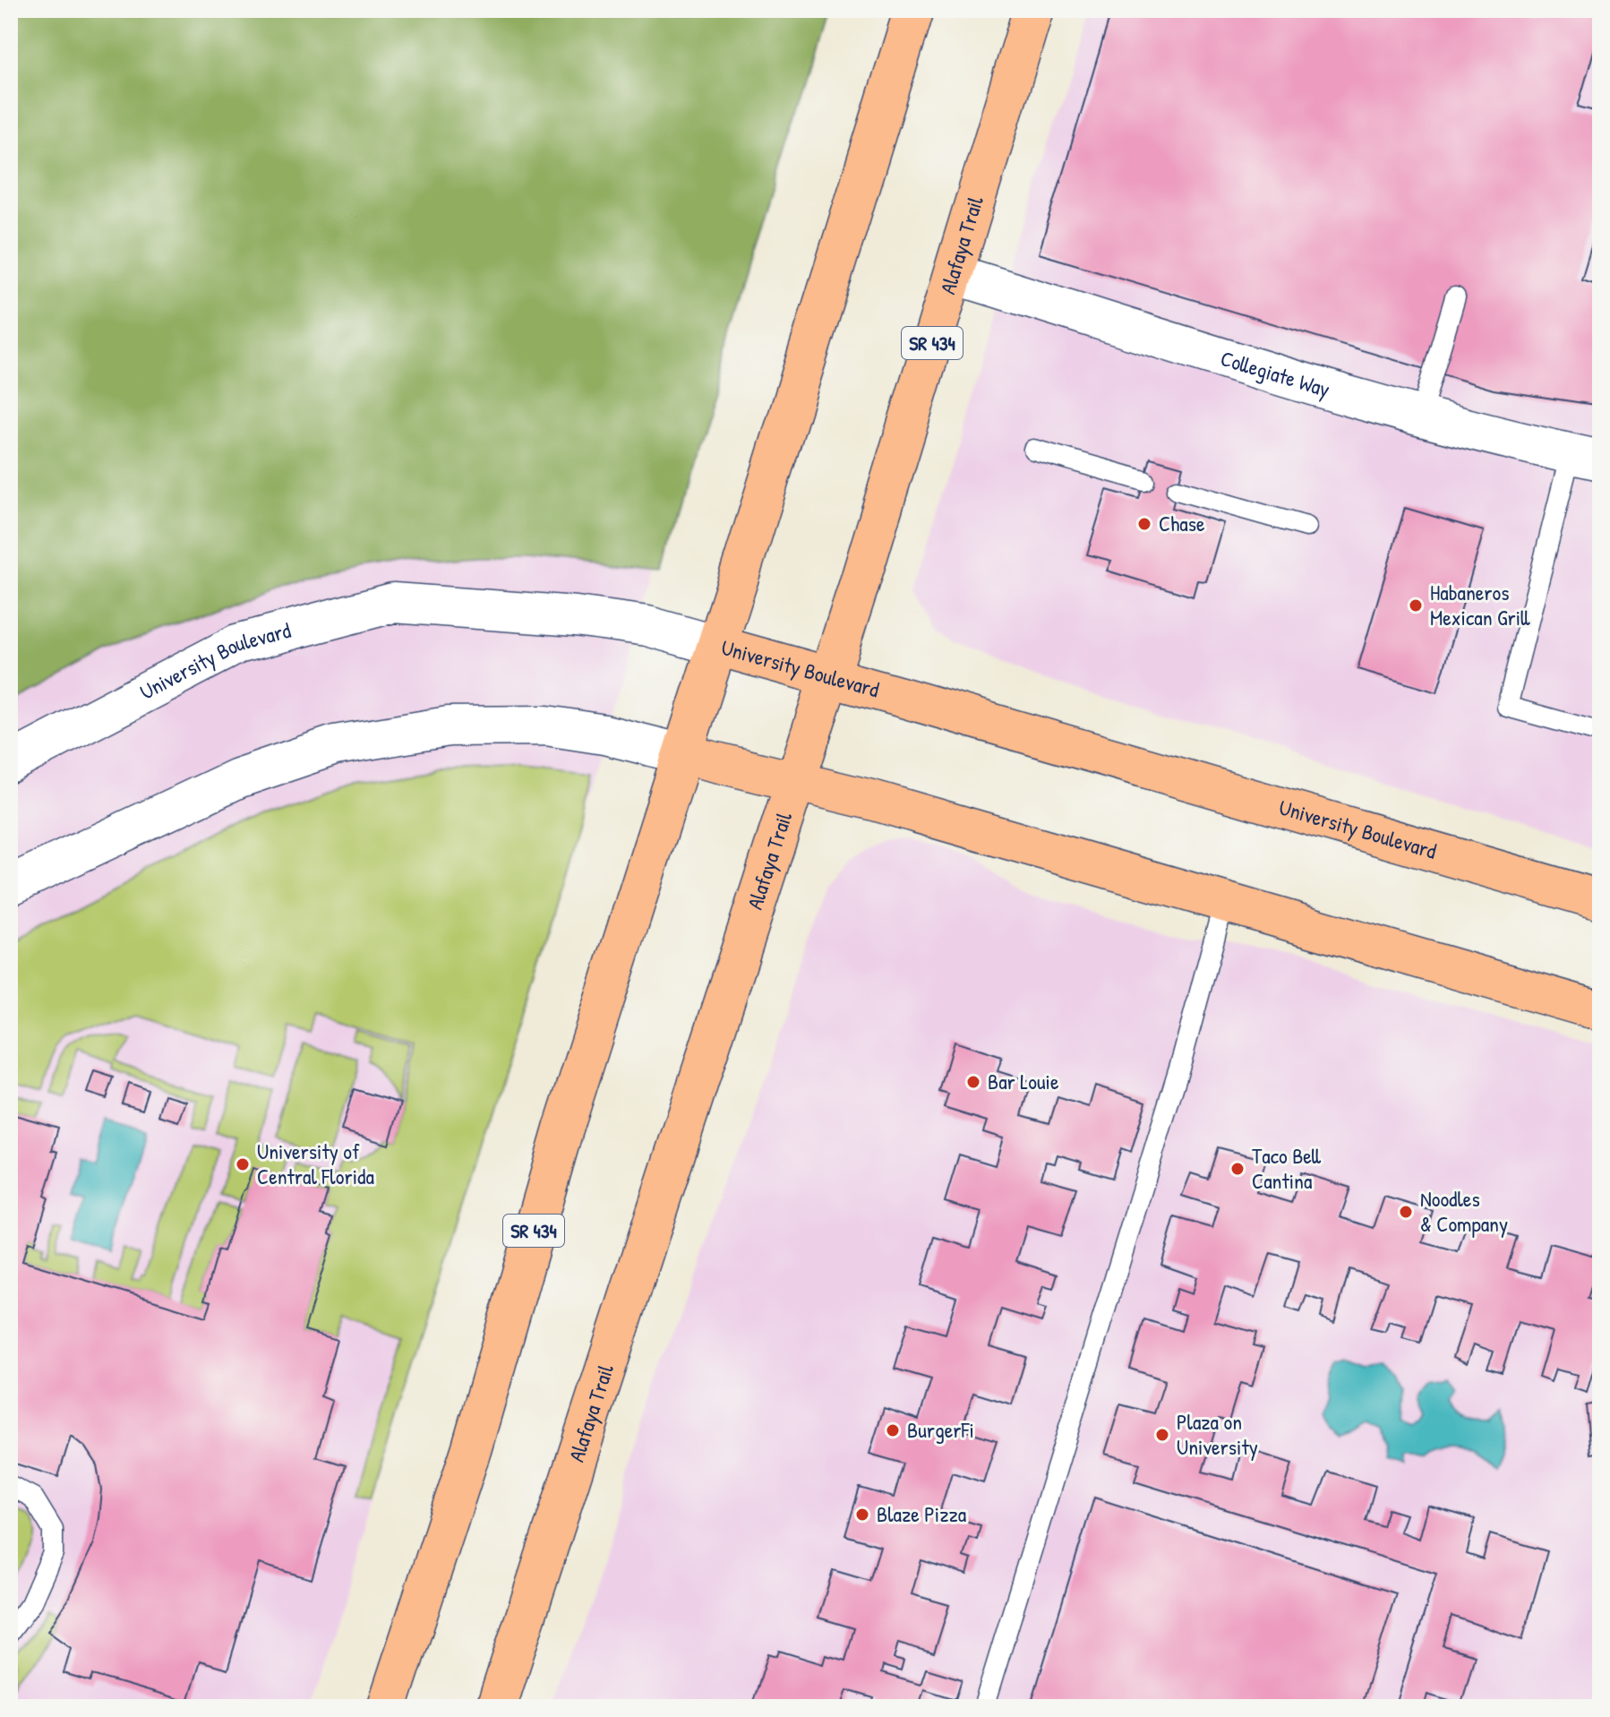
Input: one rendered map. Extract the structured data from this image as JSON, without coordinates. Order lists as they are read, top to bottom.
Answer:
{
  "streets": {
    "main road": ["Alafaya Trail", "SR 434", "University Boulevard"],
    "street": ["Collegiate Way"]
  },
  "crossings": [
    ["Alafaya Trail", "Collegiate Way"],
    ["Alafaya Trail", "University Boulevard"],
    ["SR 434", "University Boulevard"]
  ],
  "places": [
    "Chase",
    "Habaneros Mexican Grill",
    "Bar Louie",
    "University of Central Florida",
    "Taco Bell Cantina",
    "Noodles & Company",
    "BurgerFi",
    "Plaza on University",
    "Blaze Pizza"
  ]
}
